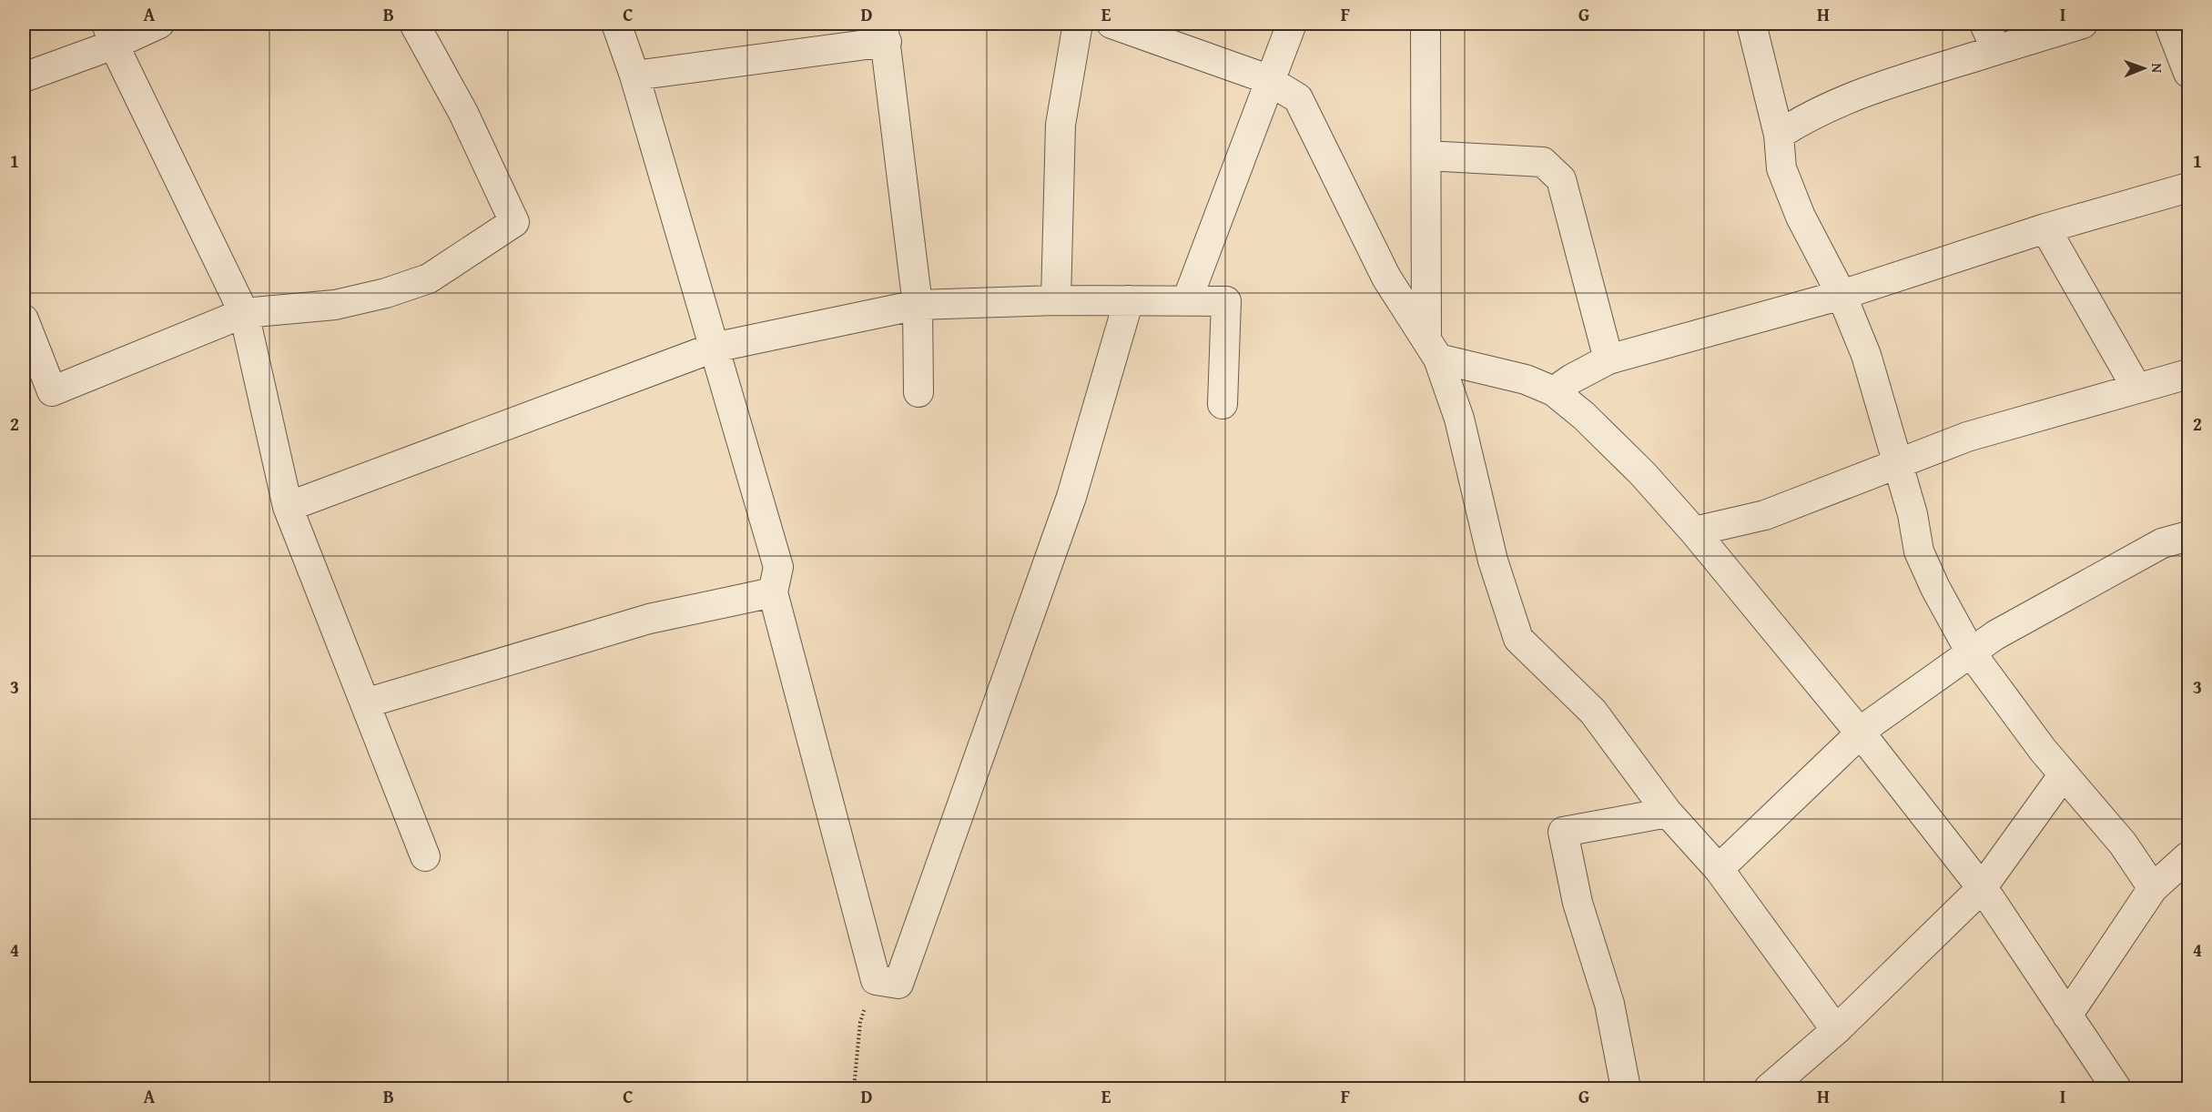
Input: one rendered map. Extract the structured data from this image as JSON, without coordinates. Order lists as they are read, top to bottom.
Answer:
{
  "north": "right",
  "grid": {
    "columns": [
      "A",
      "B",
      "C",
      "D",
      "E",
      "F",
      "G",
      "H",
      "I"
    ],
    "rows": [
      "1",
      "2",
      "3",
      "4"
    ]
  }
}
